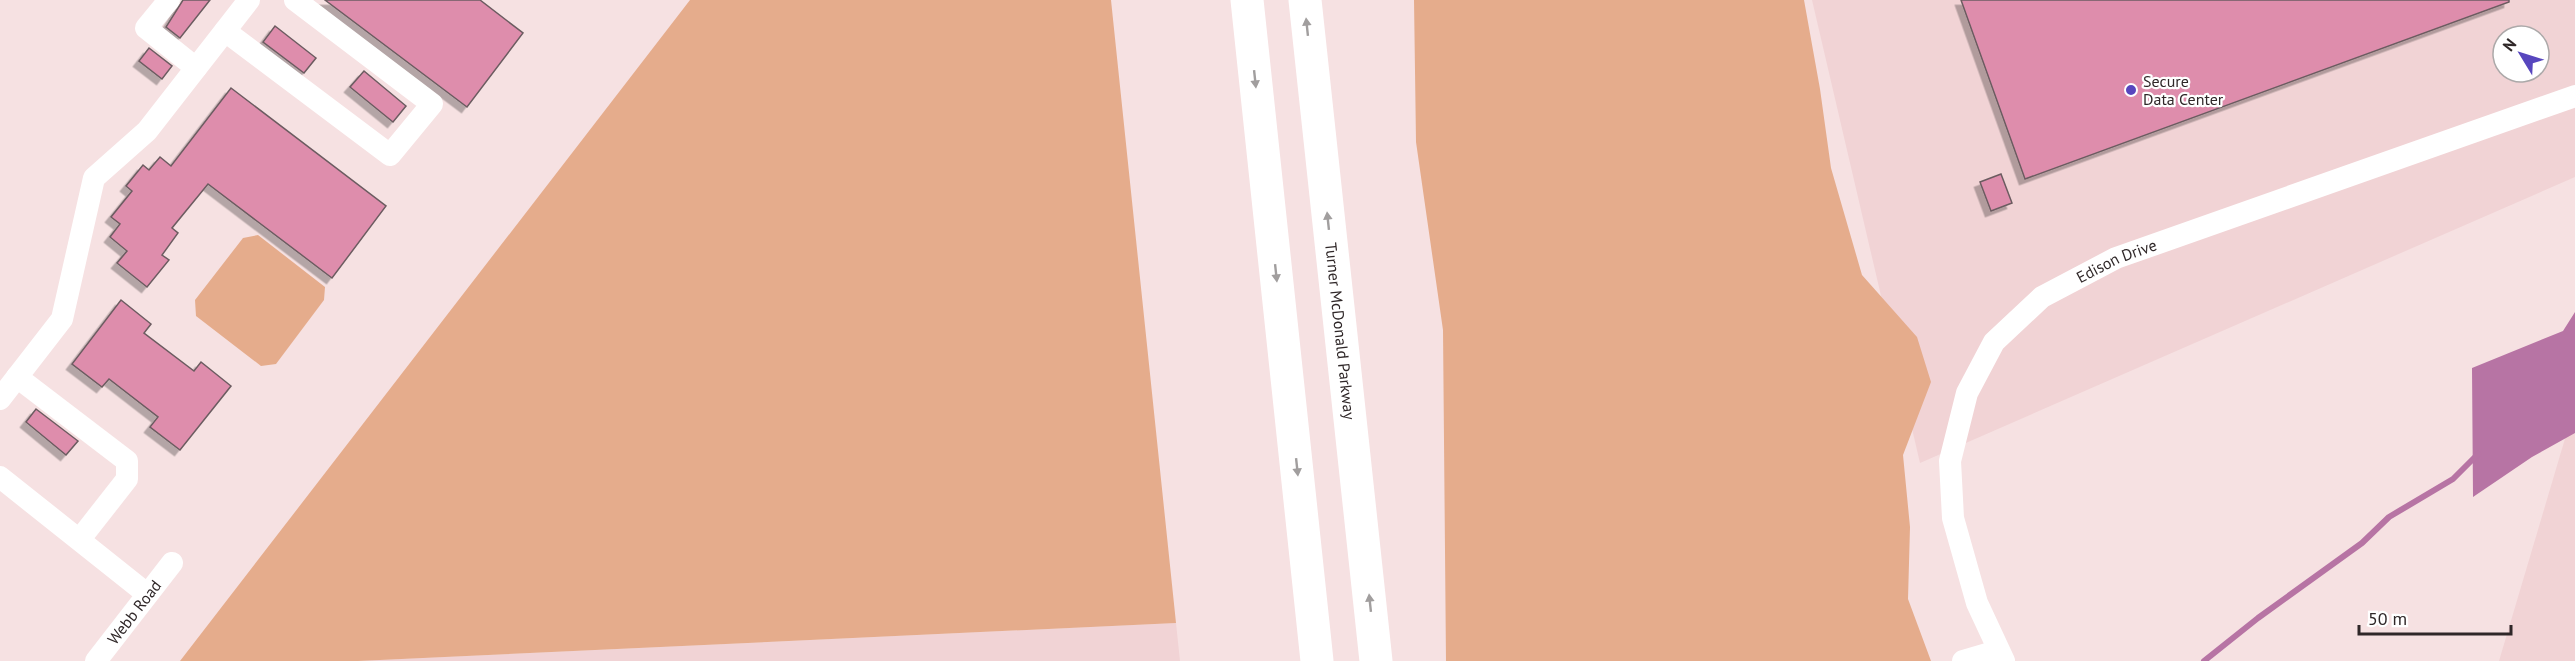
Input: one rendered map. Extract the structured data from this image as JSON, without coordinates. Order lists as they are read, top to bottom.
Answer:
{
  "streets": {
    "highway": ["Turner McDonald Parkway"],
    "street": ["Edison Drive", "Webb Road"]
  },
  "places": ["Secure Data Center"],
  "scale_bar": "50 m",
  "north": "top left"
}
